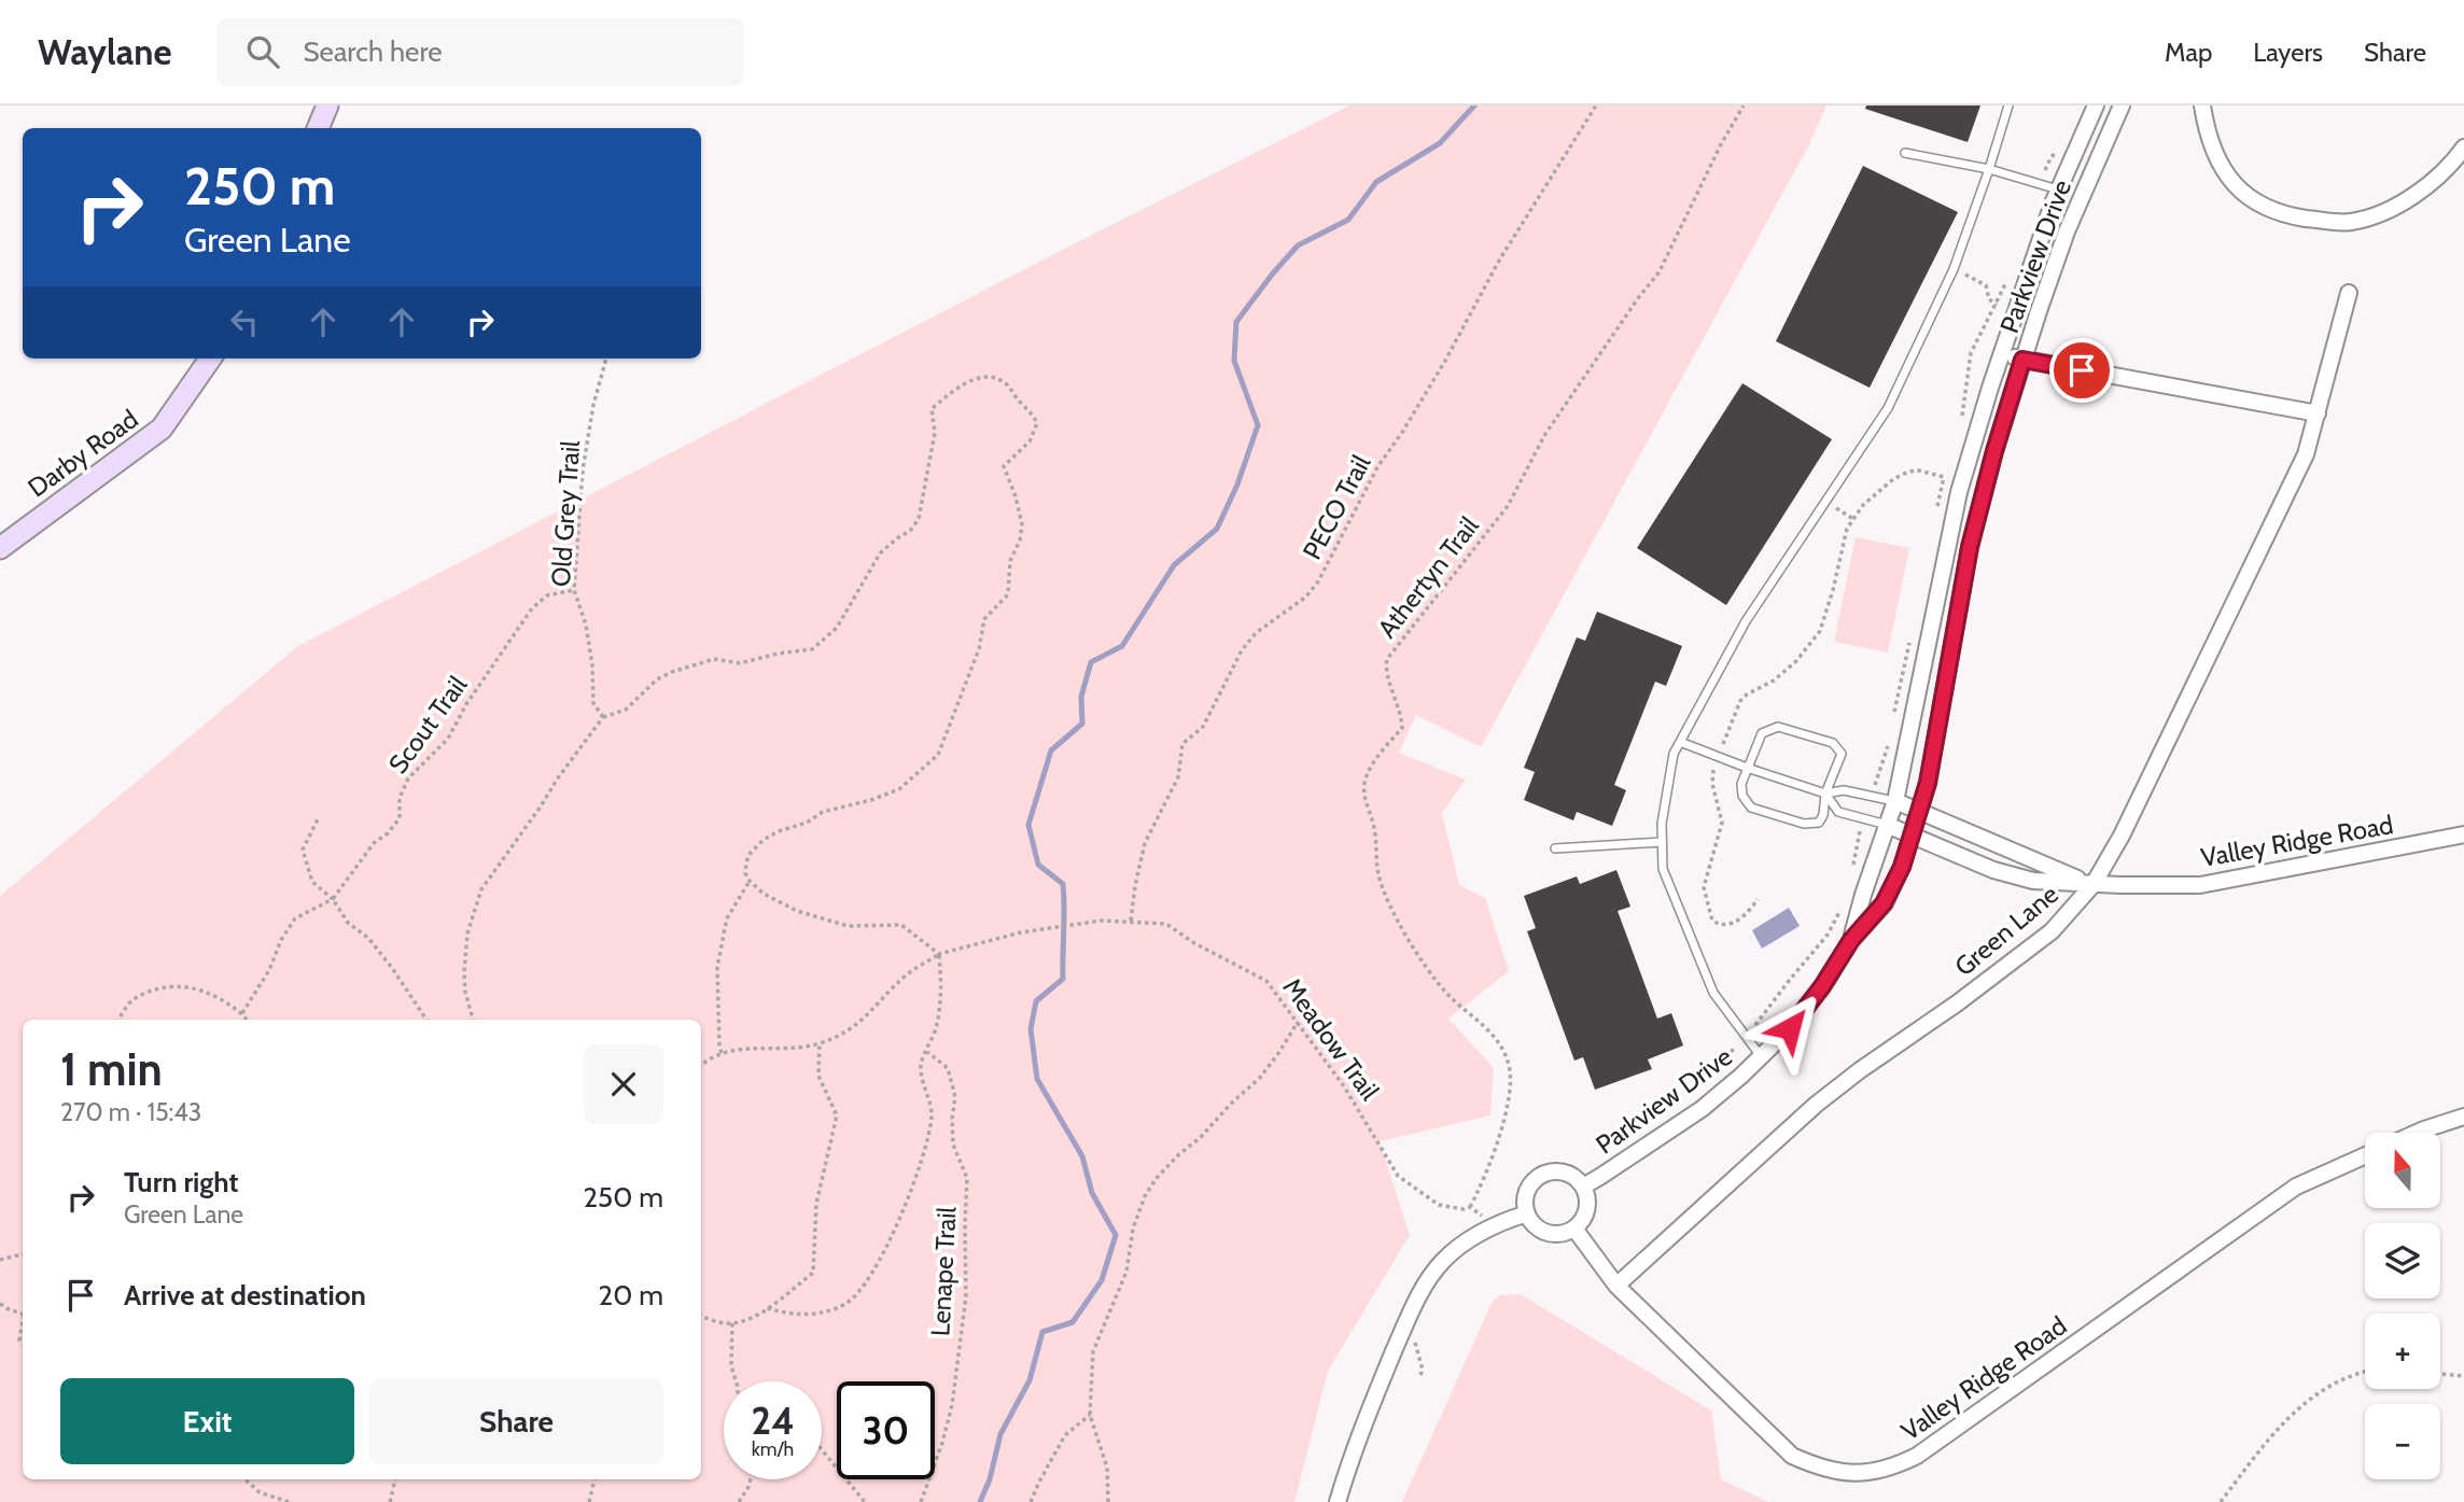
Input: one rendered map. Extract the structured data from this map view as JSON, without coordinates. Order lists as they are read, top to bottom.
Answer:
{
  "streets": {
    "main road": ["Darby Road"],
    "street": ["Parkview Drive", "Valley Ridge Road", "Green Lane"],
    "path": [
      "PECO Trail",
      "Old Grey Trail",
      "Athertyn Trail",
      "Scout Trail",
      "Meadow Trail",
      "Lenape Trail"
    ]
  },
  "crossings": [
    ["Parkview Drive", "Valley Ridge Road"],
    ["PECO Trail", "Meadow Trail"],
    ["Old Grey Trail", "Scout Trail"],
    ["Athertyn Trail", "Meadow Trail"],
    ["Valley Ridge Road", "Green Lane"]
  ],
  "north": "top",
  "page": {
    "header": "Waylane",
    "search": "Search here",
    "nav": ["Map", "Layers", "Share"],
    "turn": ["250 m", "Green Lane"],
    "heading": ["1 min", "270 m · 15:43"],
    "map_buttons": ["+", "−"],
    "list": [
      {
        "name": "Turn right",
        "note": "Green Lane",
        "value": "250 m"
      },
      {
        "name": "Arrive at destination",
        "value": "20 m"
      }
    ],
    "buttons": ["Exit", "Share"],
    "speed": "24 km/h",
    "limit": "30"
  }
}
